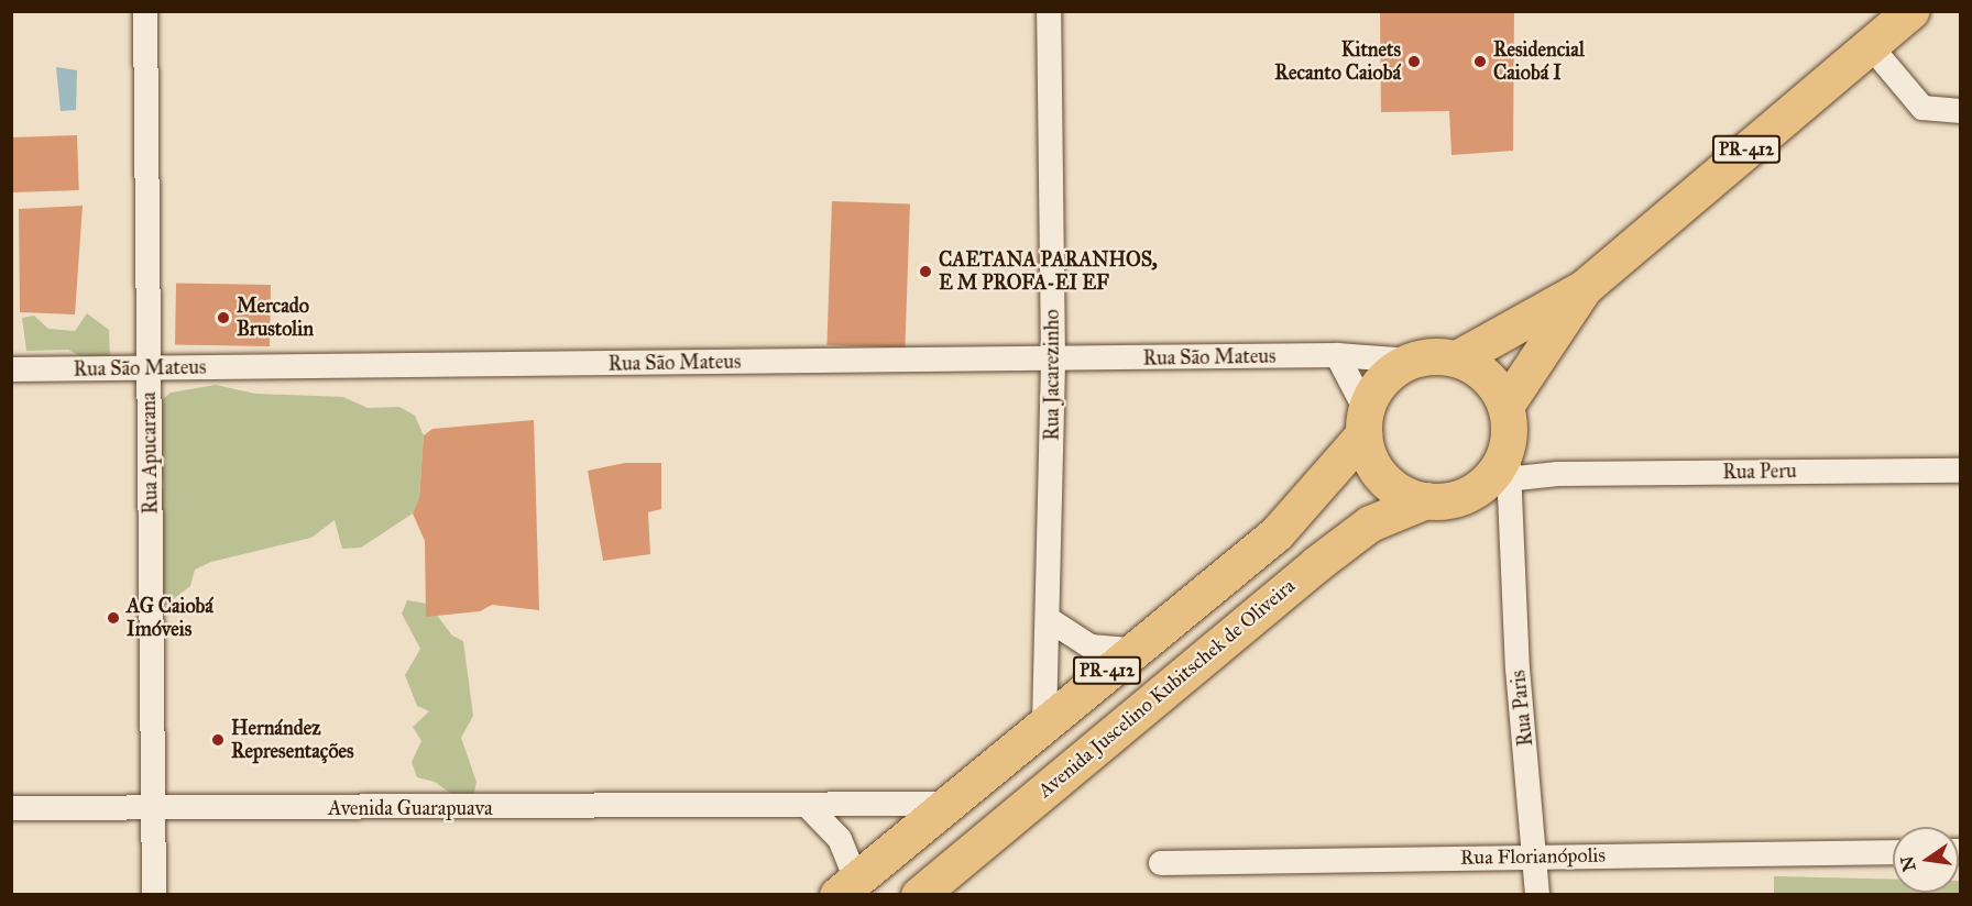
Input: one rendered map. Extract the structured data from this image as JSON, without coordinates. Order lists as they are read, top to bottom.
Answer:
{
  "streets": {
    "main road": ["PR-412", "Avenida Juscelino Kubitschek de Oliveira"],
    "street": [
      "Rua São Mateus",
      "Rua Jacarezinho",
      "Rua Apucarana",
      "Rua Peru",
      "Rua Paris",
      "Avenida Guarapuava",
      "Rua Florianópolis"
    ]
  },
  "crossings": [
    ["PR-412", "Rua São Mateus"],
    ["PR-412", "Rua Jacarezinho"],
    ["PR-412", "Rua Peru"],
    ["PR-412", "Avenida Juscelino Kubitschek de Oliveira"],
    ["PR-412", "Rua Paris"],
    ["PR-412", "Avenida Guarapuava"],
    ["Rua São Mateus", "Rua Jacarezinho"],
    ["Rua São Mateus", "Rua Apucarana"],
    ["Rua São Mateus", "Rua Peru"],
    ["Rua São Mateus", "Avenida Juscelino Kubitschek de Oliveira"],
    ["Rua São Mateus", "Rua Paris"],
    ["Rua Apucarana", "Avenida Guarapuava"],
    ["Rua Peru", "Avenida Juscelino Kubitschek de Oliveira"],
    ["Rua Peru", "Rua Paris"],
    ["Avenida Juscelino Kubitschek de Oliveira", "Rua Paris"],
    ["Rua Paris", "Rua Florianópolis"]
  ],
  "places": [
    "Kitnets Recanto Caiobá",
    "Residencial Caiobá I",
    "CAETANA PARANHOS, E M PROFA-EI EF",
    "Mercado Brustolin",
    "AG Caiobá Imóveis",
    "Hernández Representações"
  ],
  "north": "left"
}
